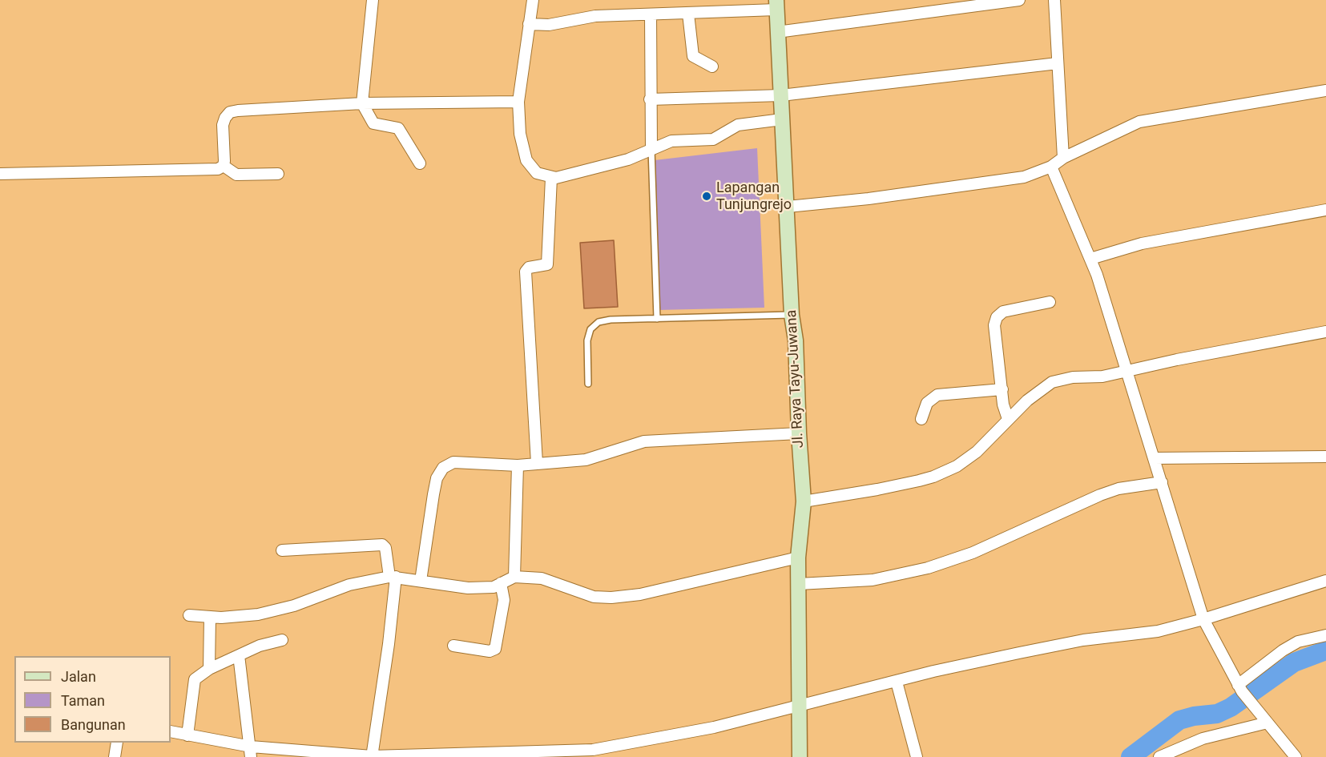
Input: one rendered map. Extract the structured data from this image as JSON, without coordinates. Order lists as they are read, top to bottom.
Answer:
{
  "streets": {
    "main road": ["Jl. Raya Tayu-Juwana"]
  },
  "places": ["Lapangan Tunjungrejo"],
  "legend": ["Jalan", "Taman", "Bangunan"]
}
